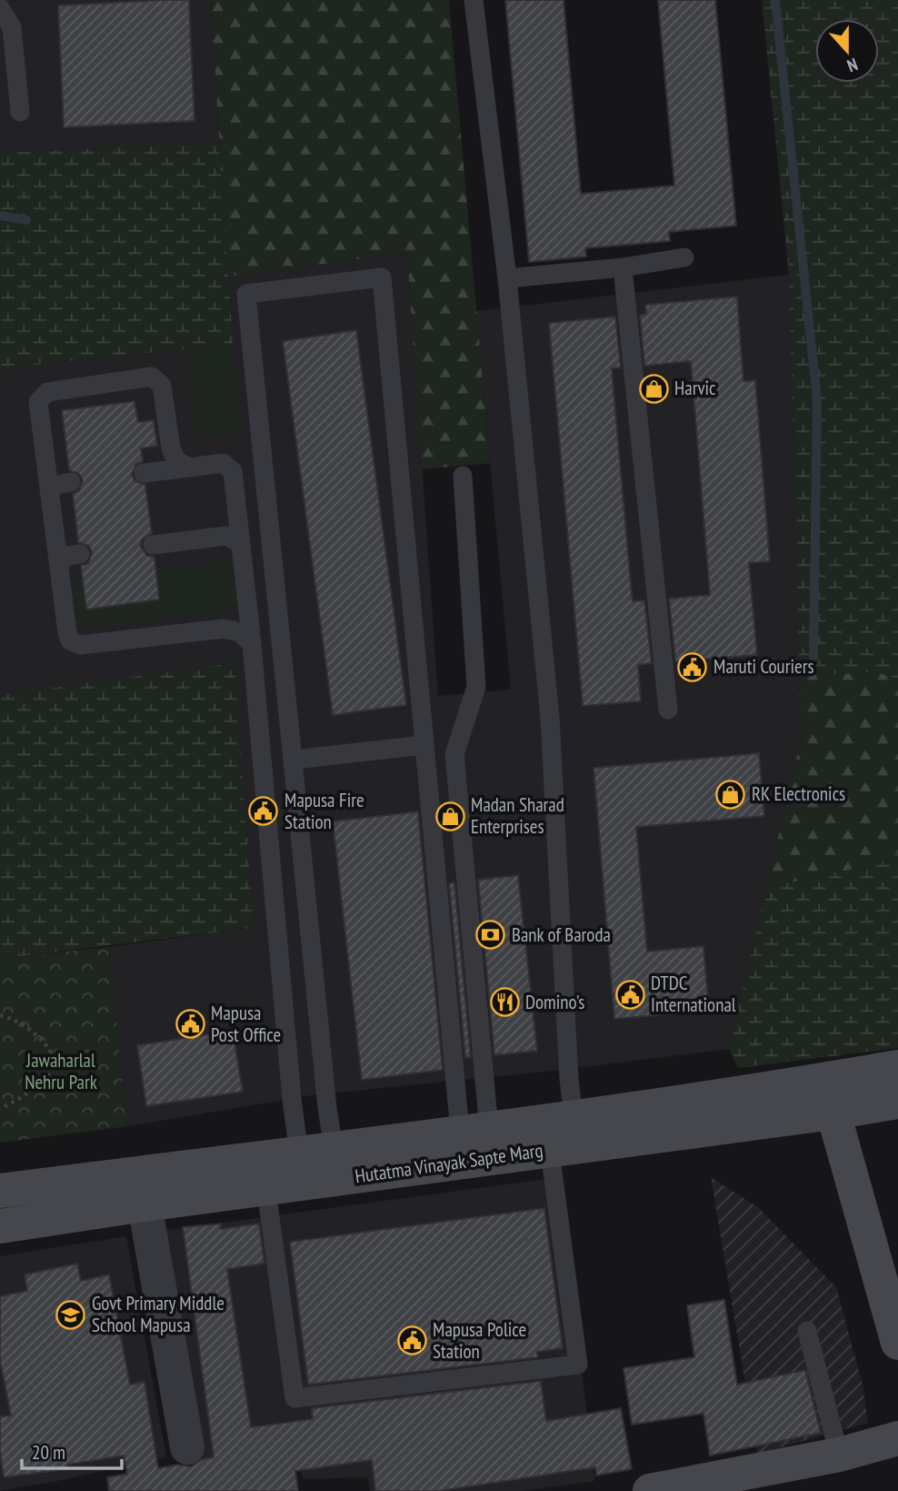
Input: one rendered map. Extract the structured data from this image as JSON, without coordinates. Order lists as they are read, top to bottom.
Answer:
{
  "streets": {
    "main road": ["Hutatma Vinayak Sapte Marg"]
  },
  "parks": ["Jawaharlal Nehru Park"],
  "places": {
    "shop": ["Harvic", "RK Electronics", "Madan Sharad Enterprises"],
    "public building": [
      "Maruti Couriers",
      "Mapusa Fire Station",
      "DTDC International",
      "Mapusa Post Office",
      "Mapusa Police Station"
    ],
    "bank": ["Bank of Baroda"],
    "restaurant": ["Domino's"],
    "school or university": ["Govt Primary Middle School Mapusa"]
  },
  "scale_bar": "20 m",
  "north": "bottom"
}
